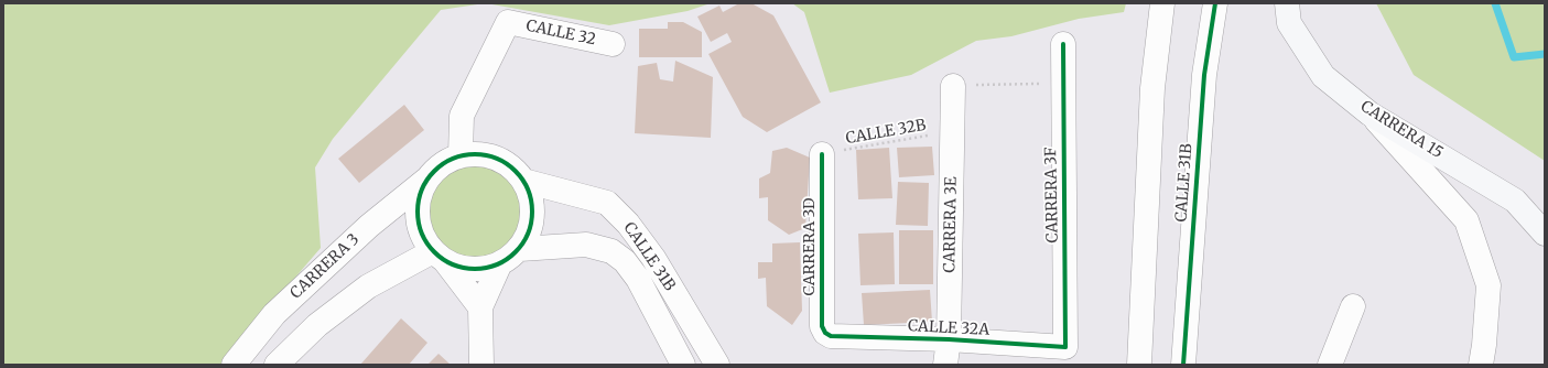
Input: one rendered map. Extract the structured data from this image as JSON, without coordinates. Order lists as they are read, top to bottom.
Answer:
{
  "streets": {
    "main road": ["CARRERA 15"],
    "street": [
      "CALLE 32",
      "CALLE 31B",
      "CARRERA 3F",
      "CARRERA 3E",
      "CARRERA 3D",
      "CARRERA 3",
      "CALLE 32A"
    ],
    "path": ["CALLE 32B"]
  },
  "crossings": [
    ["CALLE 32", "CALLE 31B"],
    ["CALLE 32", "CARRERA 3"],
    ["CALLE 32B", "CARRERA 3E"],
    ["CALLE 32B", "CARRERA 3D"],
    ["CALLE 31B", "CARRERA 3"],
    ["CARRERA 3F", "CALLE 32A"],
    ["CARRERA 3E", "CALLE 32A"],
    ["CARRERA 3D", "CALLE 32A"]
  ]
}
